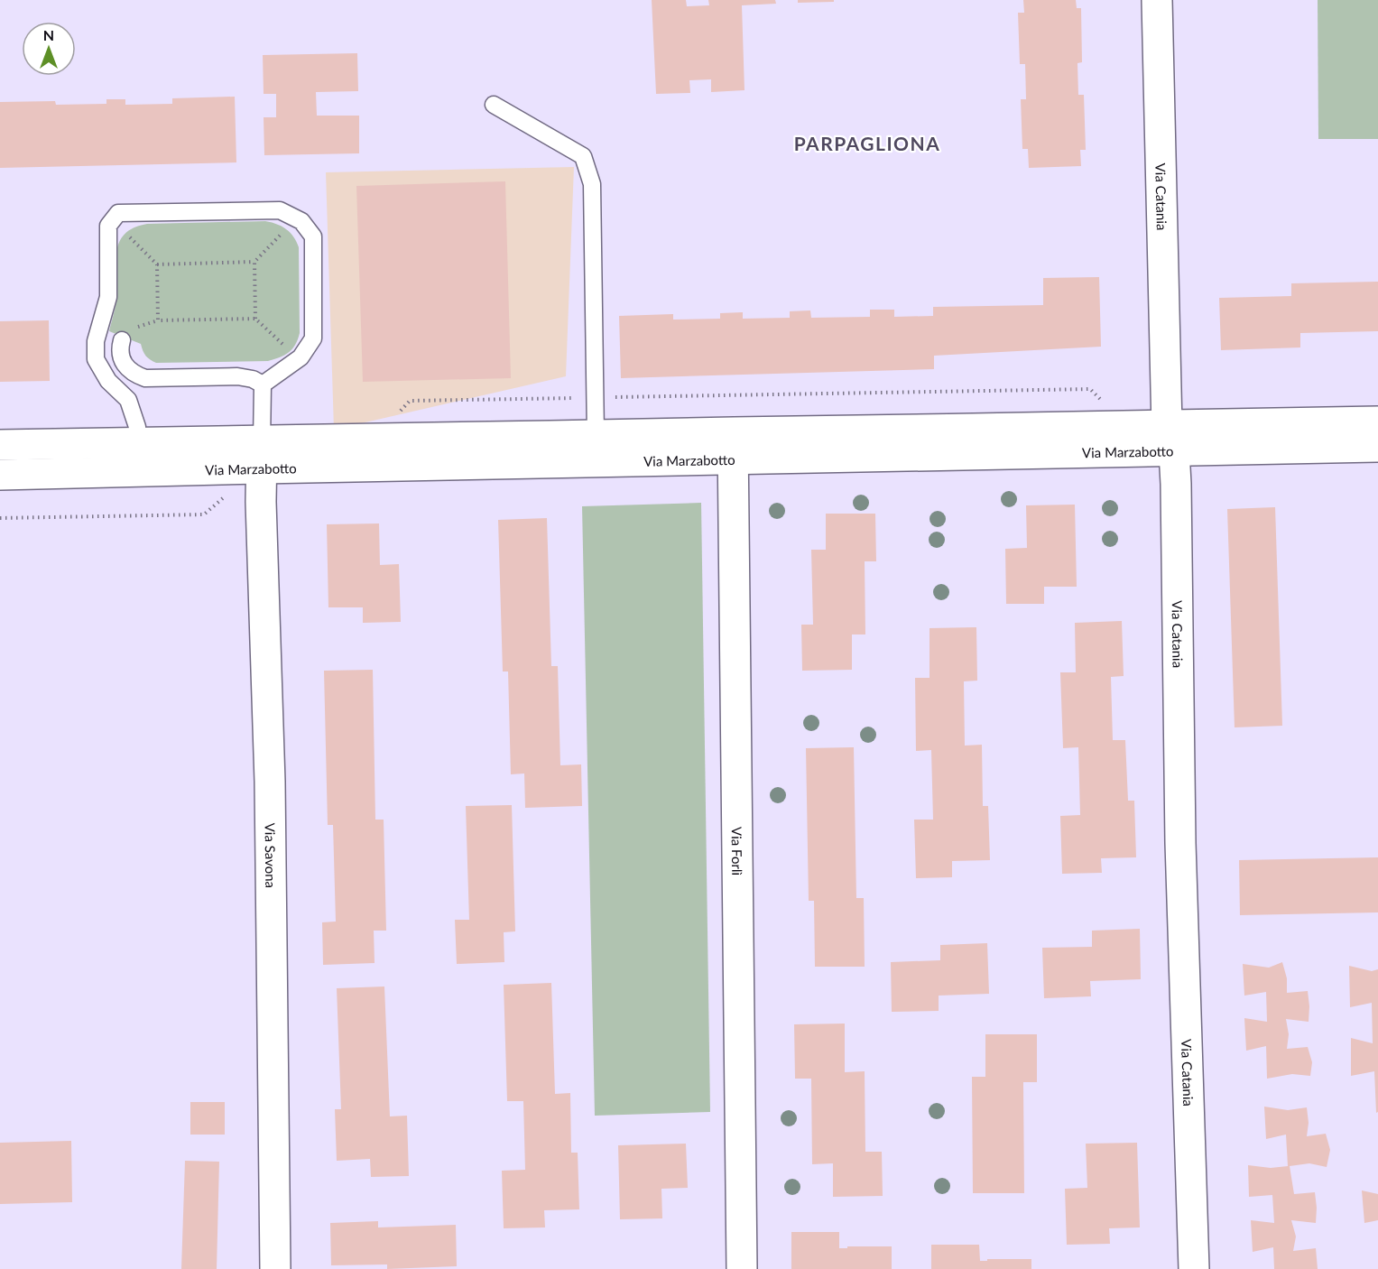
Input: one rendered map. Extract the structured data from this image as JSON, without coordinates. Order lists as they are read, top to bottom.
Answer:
{
  "streets": {
    "street": [
      "Via Catania",
      "Via Marzabotto",
      "Via Forlì",
      "Via Savona"
    ]
  },
  "crossings": [
    ["Via Catania", "Via Marzabotto"],
    ["Via Marzabotto", "Via Forlì"],
    ["Via Marzabotto", "Via Savona"]
  ],
  "districts": ["PARPAGLIONA"],
  "north": "top"
}
